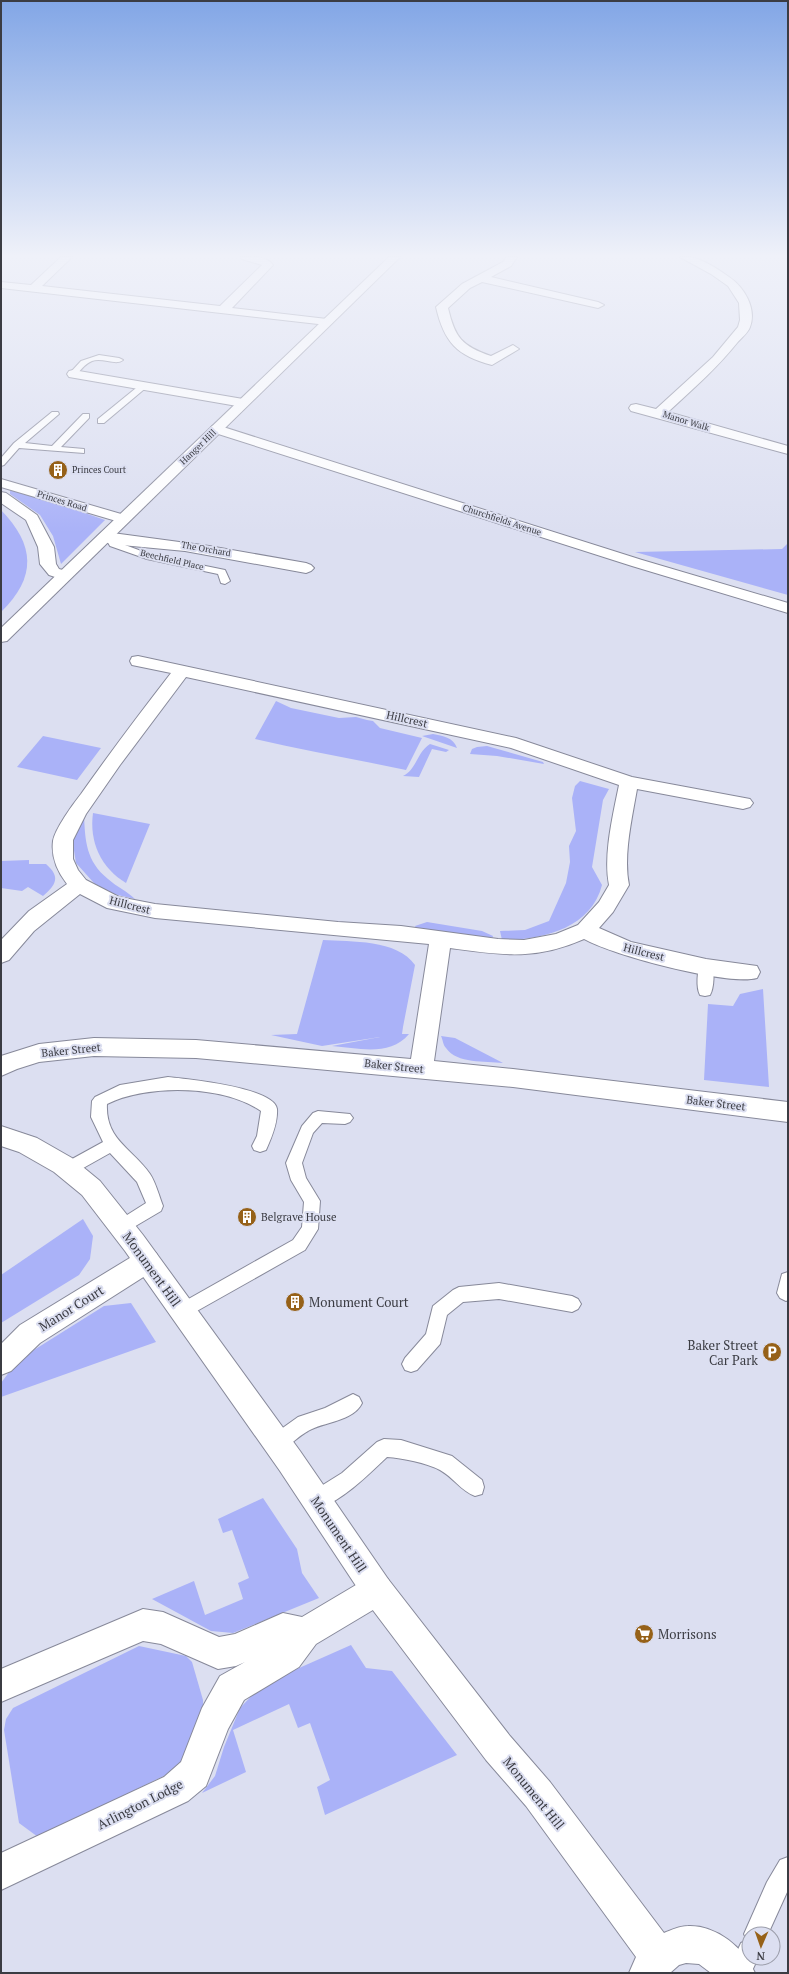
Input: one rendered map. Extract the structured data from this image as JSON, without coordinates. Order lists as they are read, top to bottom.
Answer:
{
  "streets": {
    "street": [
      "Manor Walk",
      "Hanger Hill",
      "Princes Road",
      "Churchfields Avenue",
      "The Orchard",
      "Hillcrest",
      "Baker Street",
      "Monument Hill",
      "Manor Court",
      "Arlington Lodge"
    ],
    "lane": ["Beechfield Place"]
  },
  "crossings": [
    ["Hanger Hill", "Princes Road"],
    ["Hanger Hill", "Churchfields Avenue"],
    ["Hanger Hill", "The Orchard"],
    ["Hanger Hill", "Beechfield Place"],
    ["The Orchard", "Beechfield Place"],
    ["Monument Hill", "Manor Court"],
    ["Monument Hill", "Arlington Lodge"]
  ],
  "places": {
    "building": ["Princes Court", "Belgrave House", "Monument Court"],
    "parking": ["Baker Street Car Park"],
    "supermarket": ["Morrisons"]
  },
  "north": "bottom"
}
